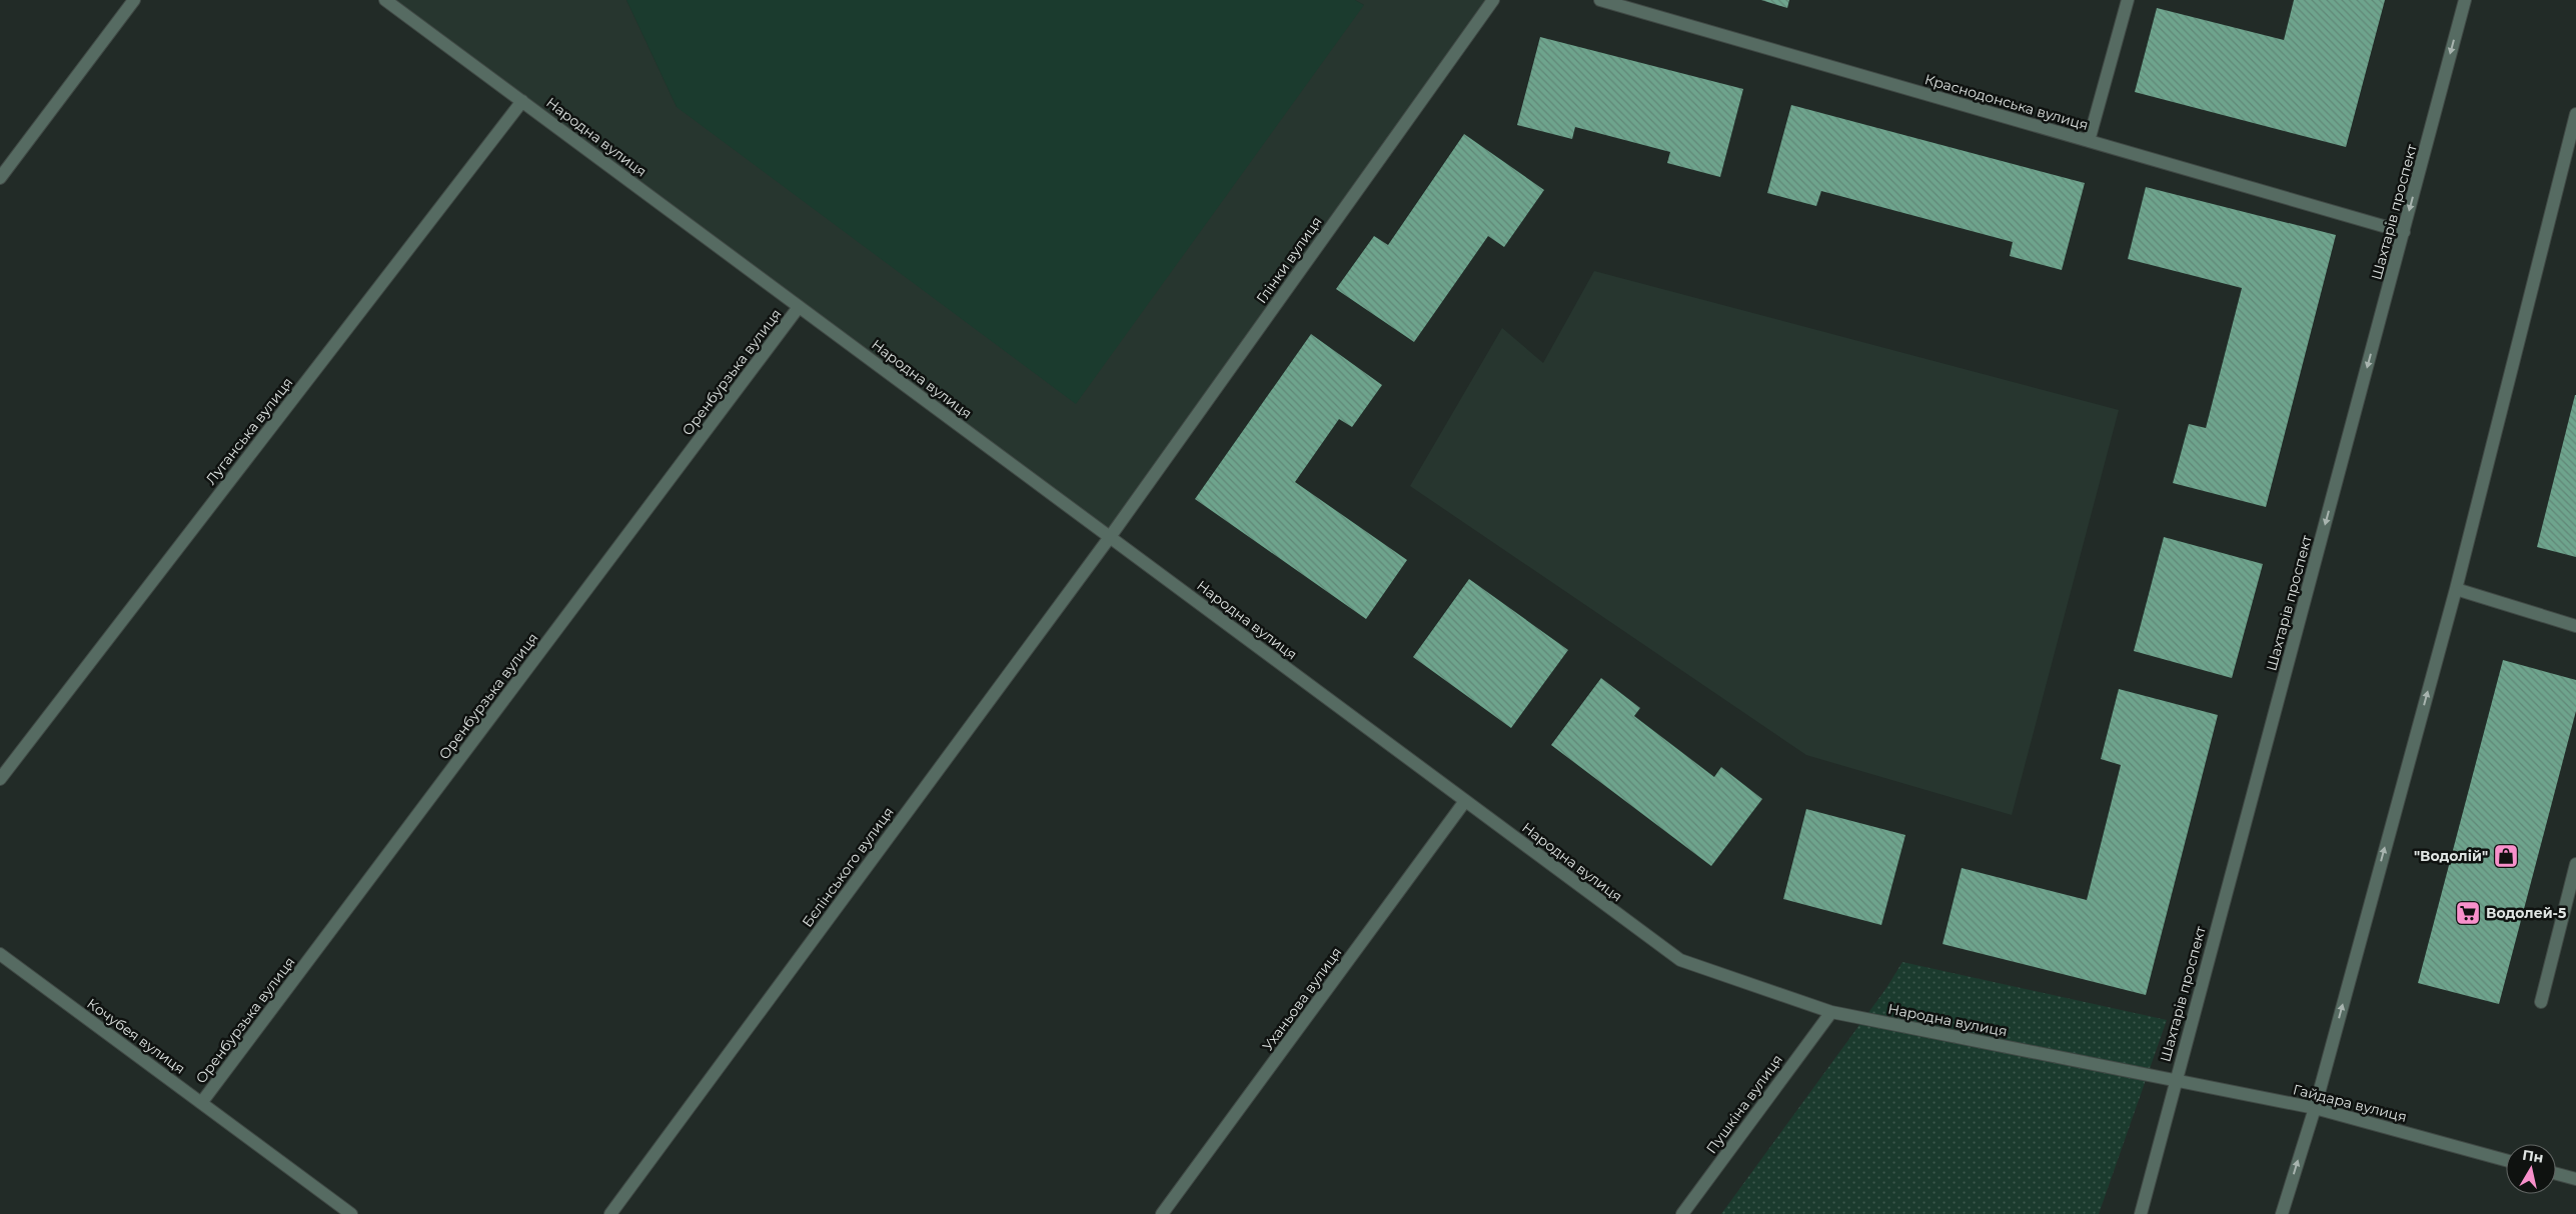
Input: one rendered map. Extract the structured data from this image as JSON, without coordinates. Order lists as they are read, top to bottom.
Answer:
{
  "streets": {
    "street": [
      "Краснодонська вулиця",
      "Народна вулиця",
      "Шахтарів проспект",
      "Глінки вулиця",
      "Оренбурзька вулиця",
      "Луганська вулиця",
      "Бєлінського вулиця",
      "Уханьова вулиця",
      "Кочубея вулиця",
      "Гайдара вулиця",
      "Пушкіна вулиця"
    ]
  },
  "crossings": [
    ["Краснодонська вулиця", "Шахтарів проспект"],
    ["Народна вулиця", "Шахтарів проспект"],
    ["Народна вулиця", "Глінки вулиця"],
    ["Народна вулиця", "Оренбурзька вулиця"],
    ["Народна вулиця", "Луганська вулиця"],
    ["Народна вулиця", "Бєлінського вулиця"],
    ["Народна вулиця", "Уханьова вулиця"],
    ["Народна вулиця", "Гайдара вулиця"],
    ["Народна вулиця", "Пушкіна вулиця"],
    ["Шахтарів проспект", "Гайдара вулиця"],
    ["Глінки вулиця", "Бєлінського вулиця"],
    ["Оренбурзька вулиця", "Кочубея вулиця"]
  ],
  "one_way": ["Шахтарів проспект"],
  "places": {
    "shop": ["\"Водолій\""],
    "supermarket": ["Водолей-5"]
  },
  "north": "top"
}
